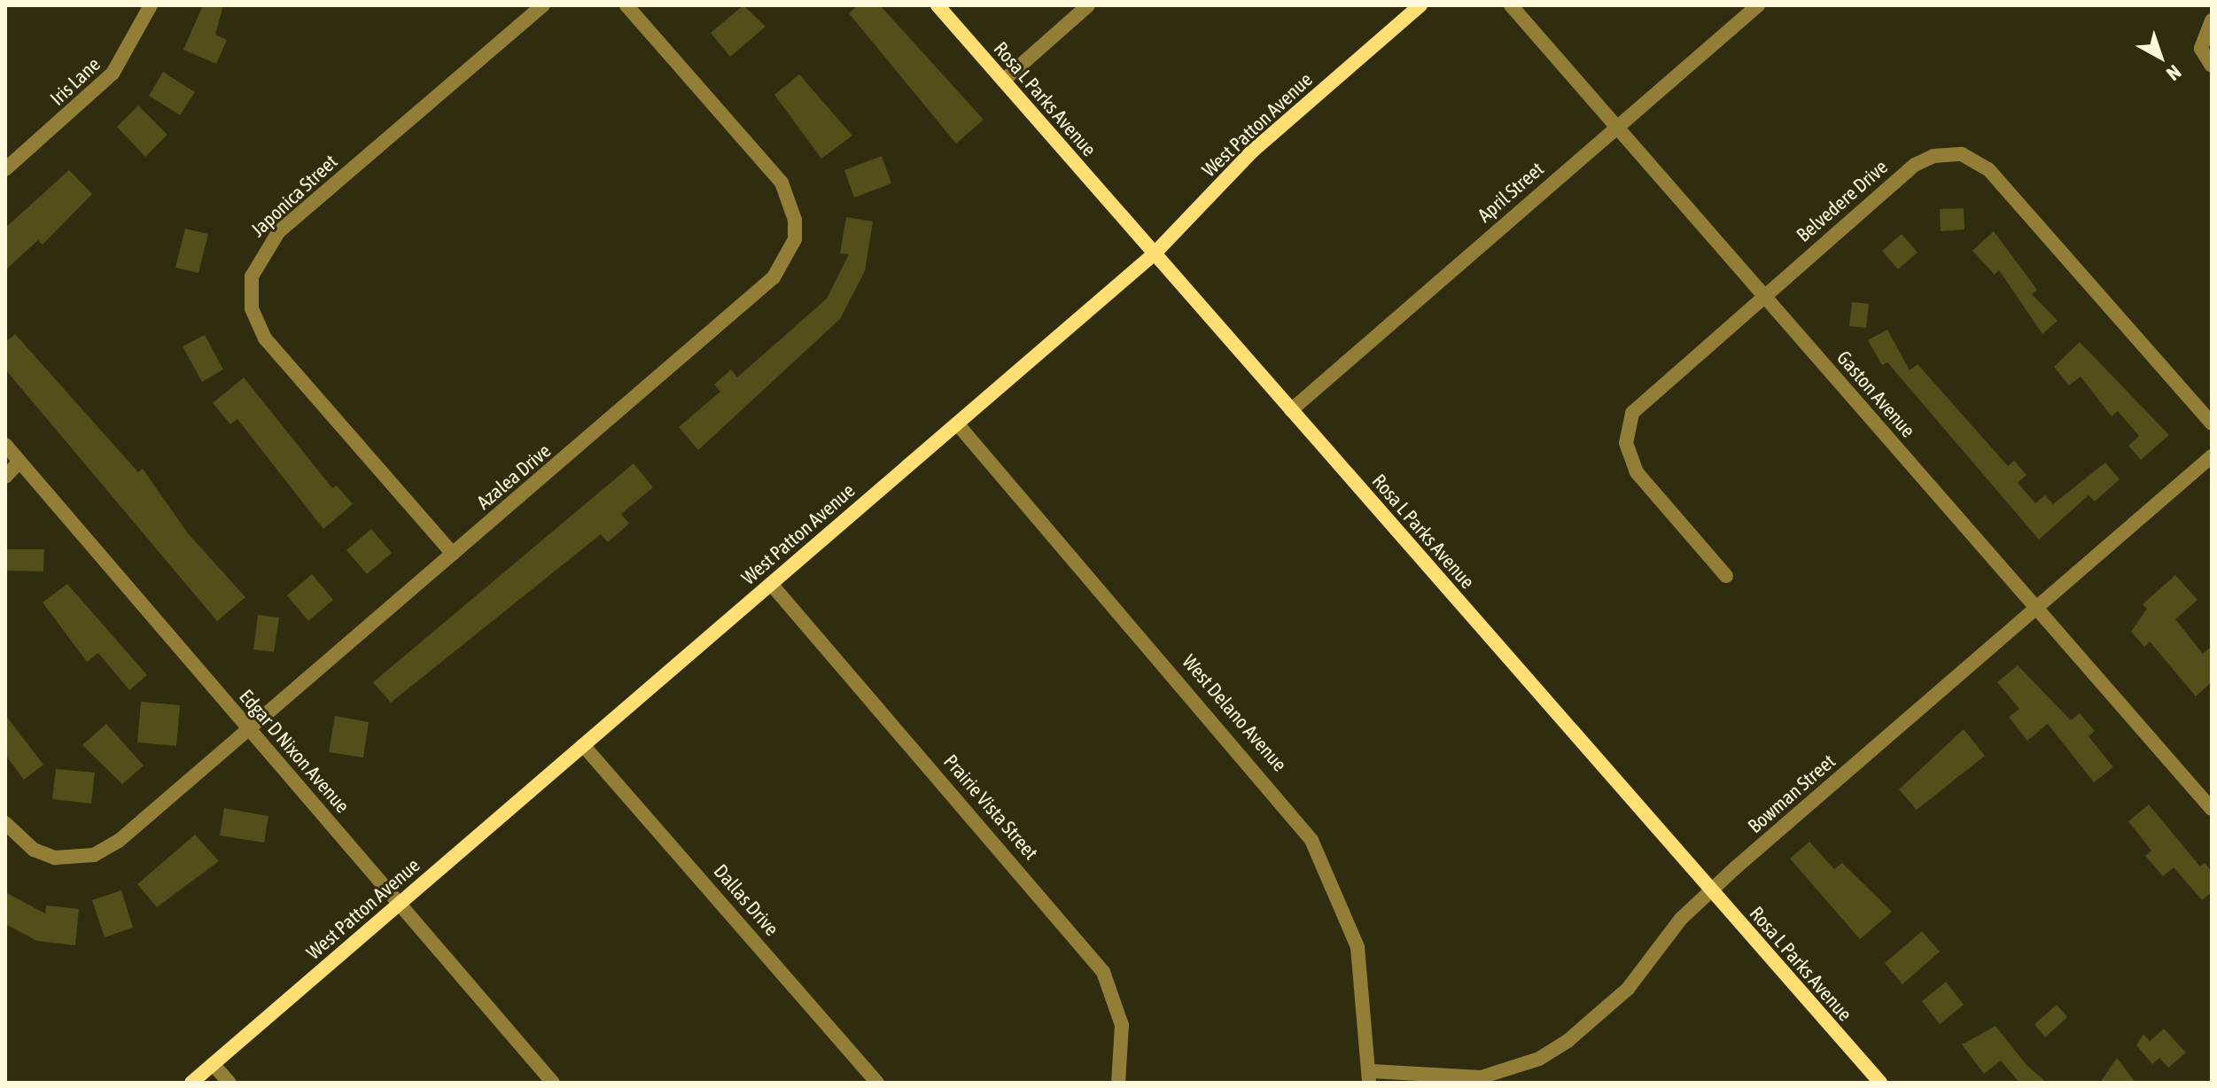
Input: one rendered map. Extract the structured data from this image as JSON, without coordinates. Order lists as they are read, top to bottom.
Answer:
{
  "streets": {
    "street": [
      "Iris Lane",
      "Rosa L Parks Avenue",
      "West Patton Avenue",
      "April Street",
      "Japonica Street",
      "Belvedere Drive",
      "Gaston Avenue",
      "Azalea Drive",
      "West Delano Avenue",
      "Edgar D Nixon Avenue",
      "Bowman Street",
      "Prairie Vista Street",
      "Dallas Drive"
    ]
  },
  "crossings": [
    ["Rosa L Parks Avenue", "West Patton Avenue"],
    ["Rosa L Parks Avenue", "April Street"],
    ["Rosa L Parks Avenue", "Bowman Street"],
    ["West Patton Avenue", "West Delano Avenue"],
    ["West Patton Avenue", "Edgar D Nixon Avenue"],
    ["West Patton Avenue", "Prairie Vista Street"],
    ["West Patton Avenue", "Dallas Drive"],
    ["April Street", "Gaston Avenue"],
    ["Japonica Street", "Azalea Drive"],
    ["Belvedere Drive", "Gaston Avenue"],
    ["Gaston Avenue", "Bowman Street"],
    ["Azalea Drive", "Edgar D Nixon Avenue"],
    ["West Delano Avenue", "Bowman Street"]
  ],
  "north": "bottom right"
}
